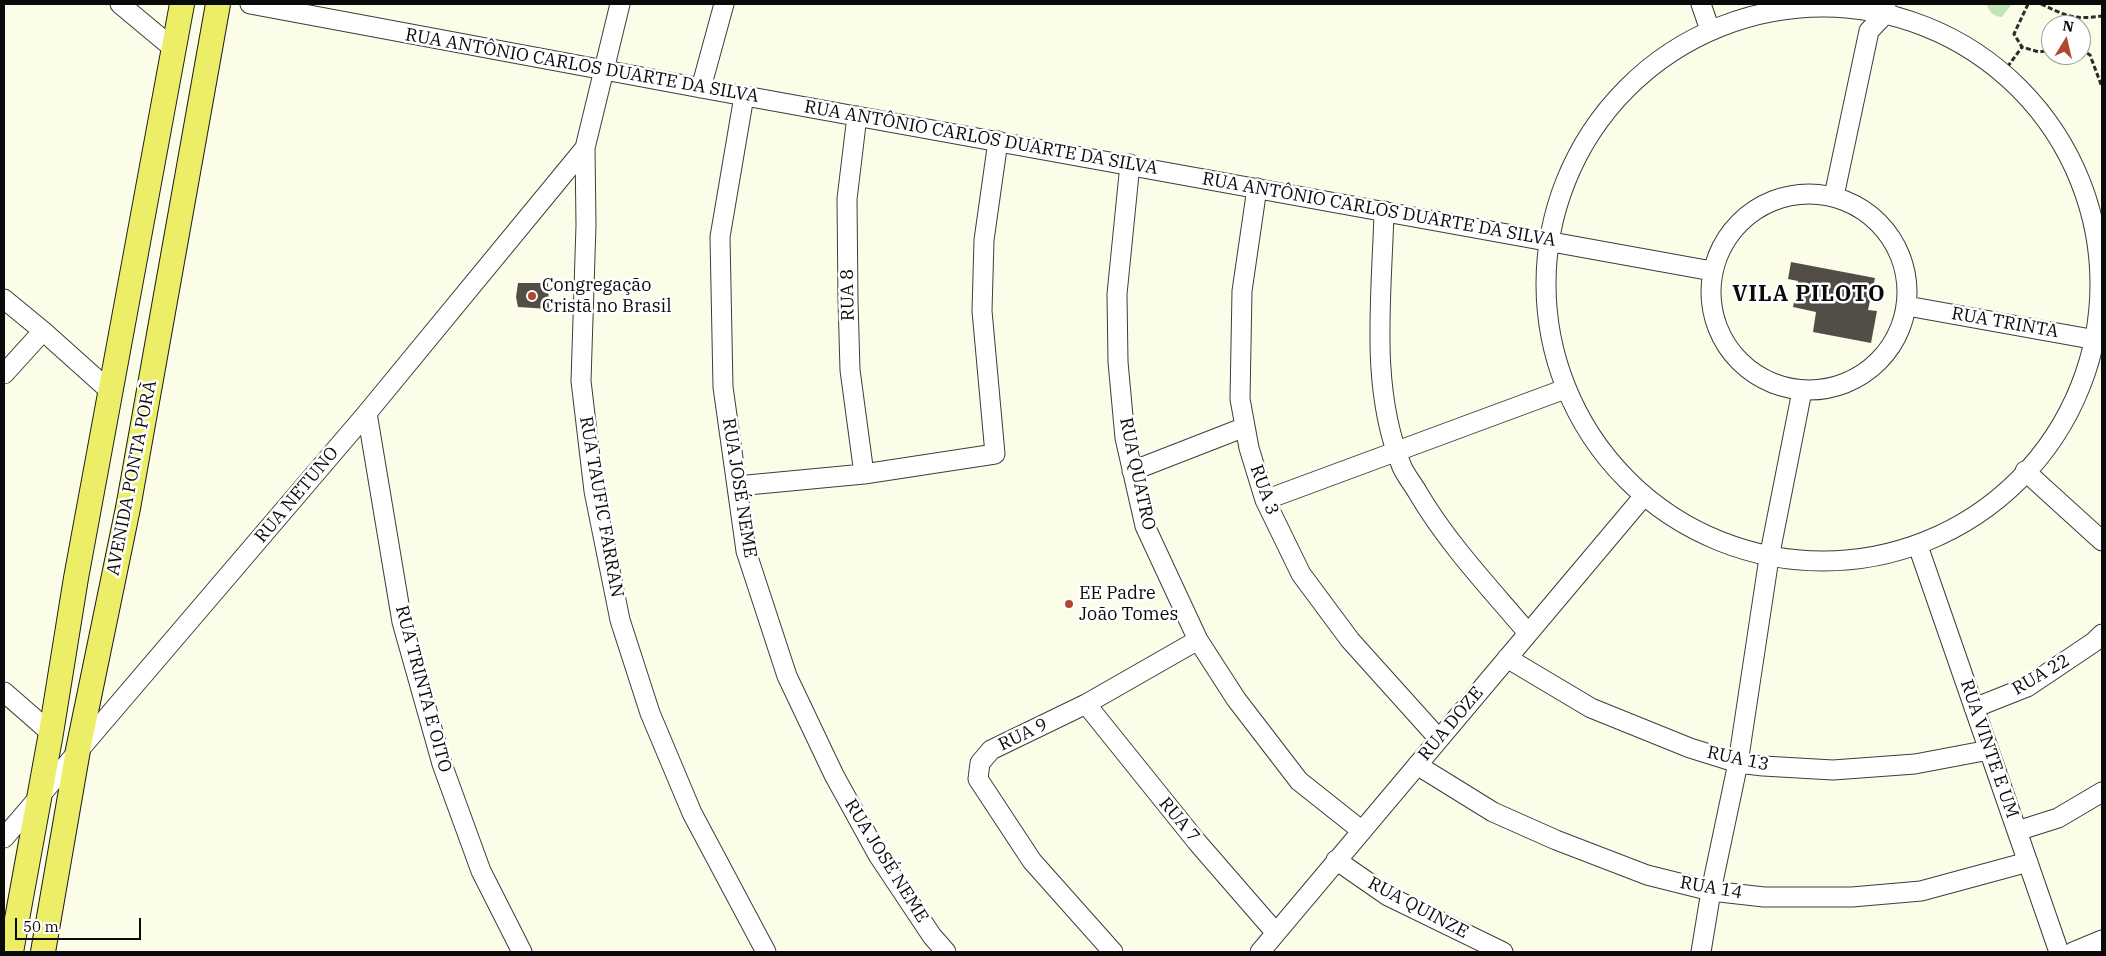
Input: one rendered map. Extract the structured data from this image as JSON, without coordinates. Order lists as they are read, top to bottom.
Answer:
{
  "streets": {
    "main road": ["AVENIDA PONTA PORÃ"],
    "street": [
      "RUA ANTÔNIO CARLOS DUARTE DA SILVA",
      "RUA 8",
      "RUA TRINTA",
      "RUA QUATRO",
      "RUA JOSÉ NEME",
      "RUA 3",
      "RUA NETUNO",
      "RUA TAUFIC FARRAN",
      "RUA 22",
      "RUA TRINTA E OITO",
      "RUA DOZE",
      "RUA 9",
      "RUA VINTE E UM",
      "RUA 13",
      "RUA 7",
      "RUA 14",
      "RUA QUINZE"
    ]
  },
  "crossings": [
    ["RUA ANTÔNIO CARLOS DUARTE DA SILVA", "RUA 8"],
    ["RUA ANTÔNIO CARLOS DUARTE DA SILVA", "RUA QUATRO"],
    ["RUA ANTÔNIO CARLOS DUARTE DA SILVA", "RUA JOSÉ NEME"],
    ["RUA ANTÔNIO CARLOS DUARTE DA SILVA", "RUA 3"],
    ["RUA ANTÔNIO CARLOS DUARTE DA SILVA", "RUA TAUFIC FARRAN"],
    ["RUA QUATRO", "RUA DOZE"],
    ["RUA QUATRO", "RUA 9"],
    ["AVENIDA PONTA PORÃ", "RUA NETUNO"],
    ["RUA 3", "RUA DOZE"],
    ["RUA NETUNO", "RUA TAUFIC FARRAN"],
    ["RUA NETUNO", "RUA TRINTA E OITO"],
    ["RUA 22", "RUA VINTE E UM"],
    ["RUA DOZE", "RUA 13"],
    ["RUA DOZE", "RUA 7"],
    ["RUA DOZE", "RUA 14"],
    ["RUA DOZE", "RUA QUINZE"],
    ["RUA 9", "RUA 7"],
    ["RUA VINTE E UM", "RUA 13"],
    ["RUA VINTE E UM", "RUA 14"]
  ],
  "districts": ["VILA PILOTO"],
  "places": ["Congregação Cristã no Brasil", "EE Padre João Tomes"],
  "scale_bar": "50 m",
  "north": "top"
}
